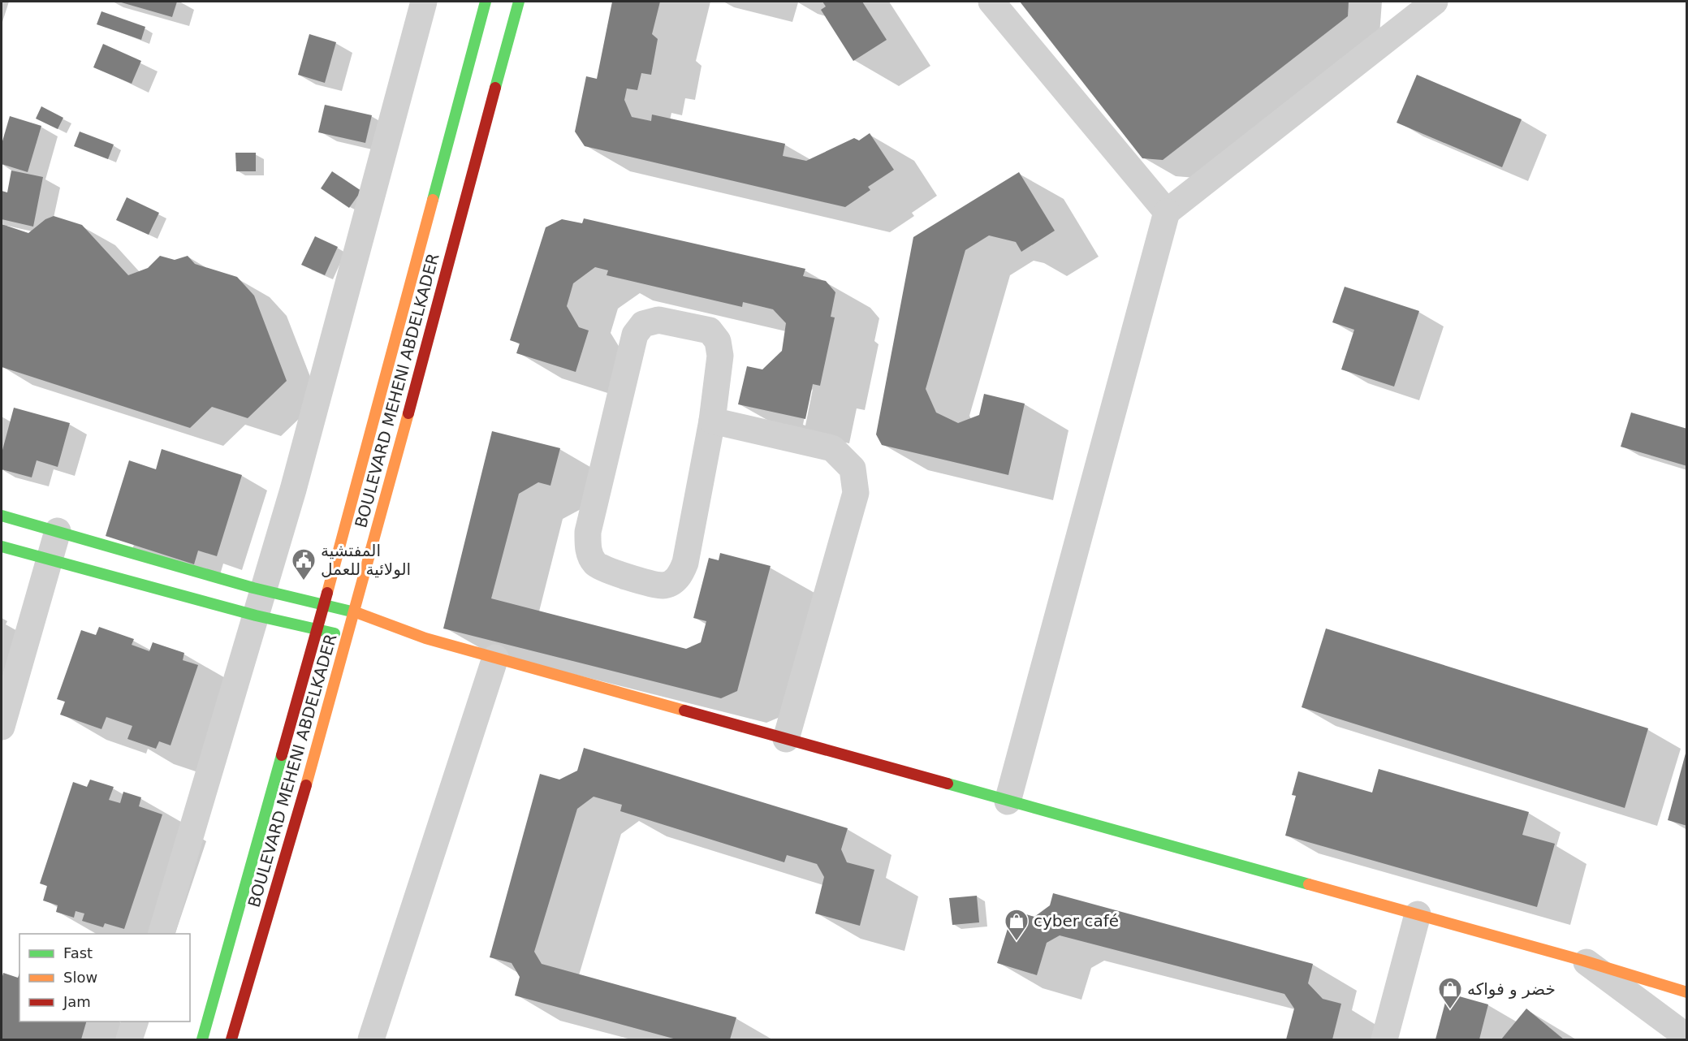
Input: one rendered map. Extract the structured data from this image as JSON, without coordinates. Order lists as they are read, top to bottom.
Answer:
{
  "streets": {
    "main road": ["BOULEVARD MEHENI ABDELKADER"]
  },
  "places": {
    "public building": ["المفتشية الولائية للعمل"],
    "shop": ["cyber café", "خضر و فواكه"]
  },
  "legend": ["Fast", "Slow", "Jam"]
}
